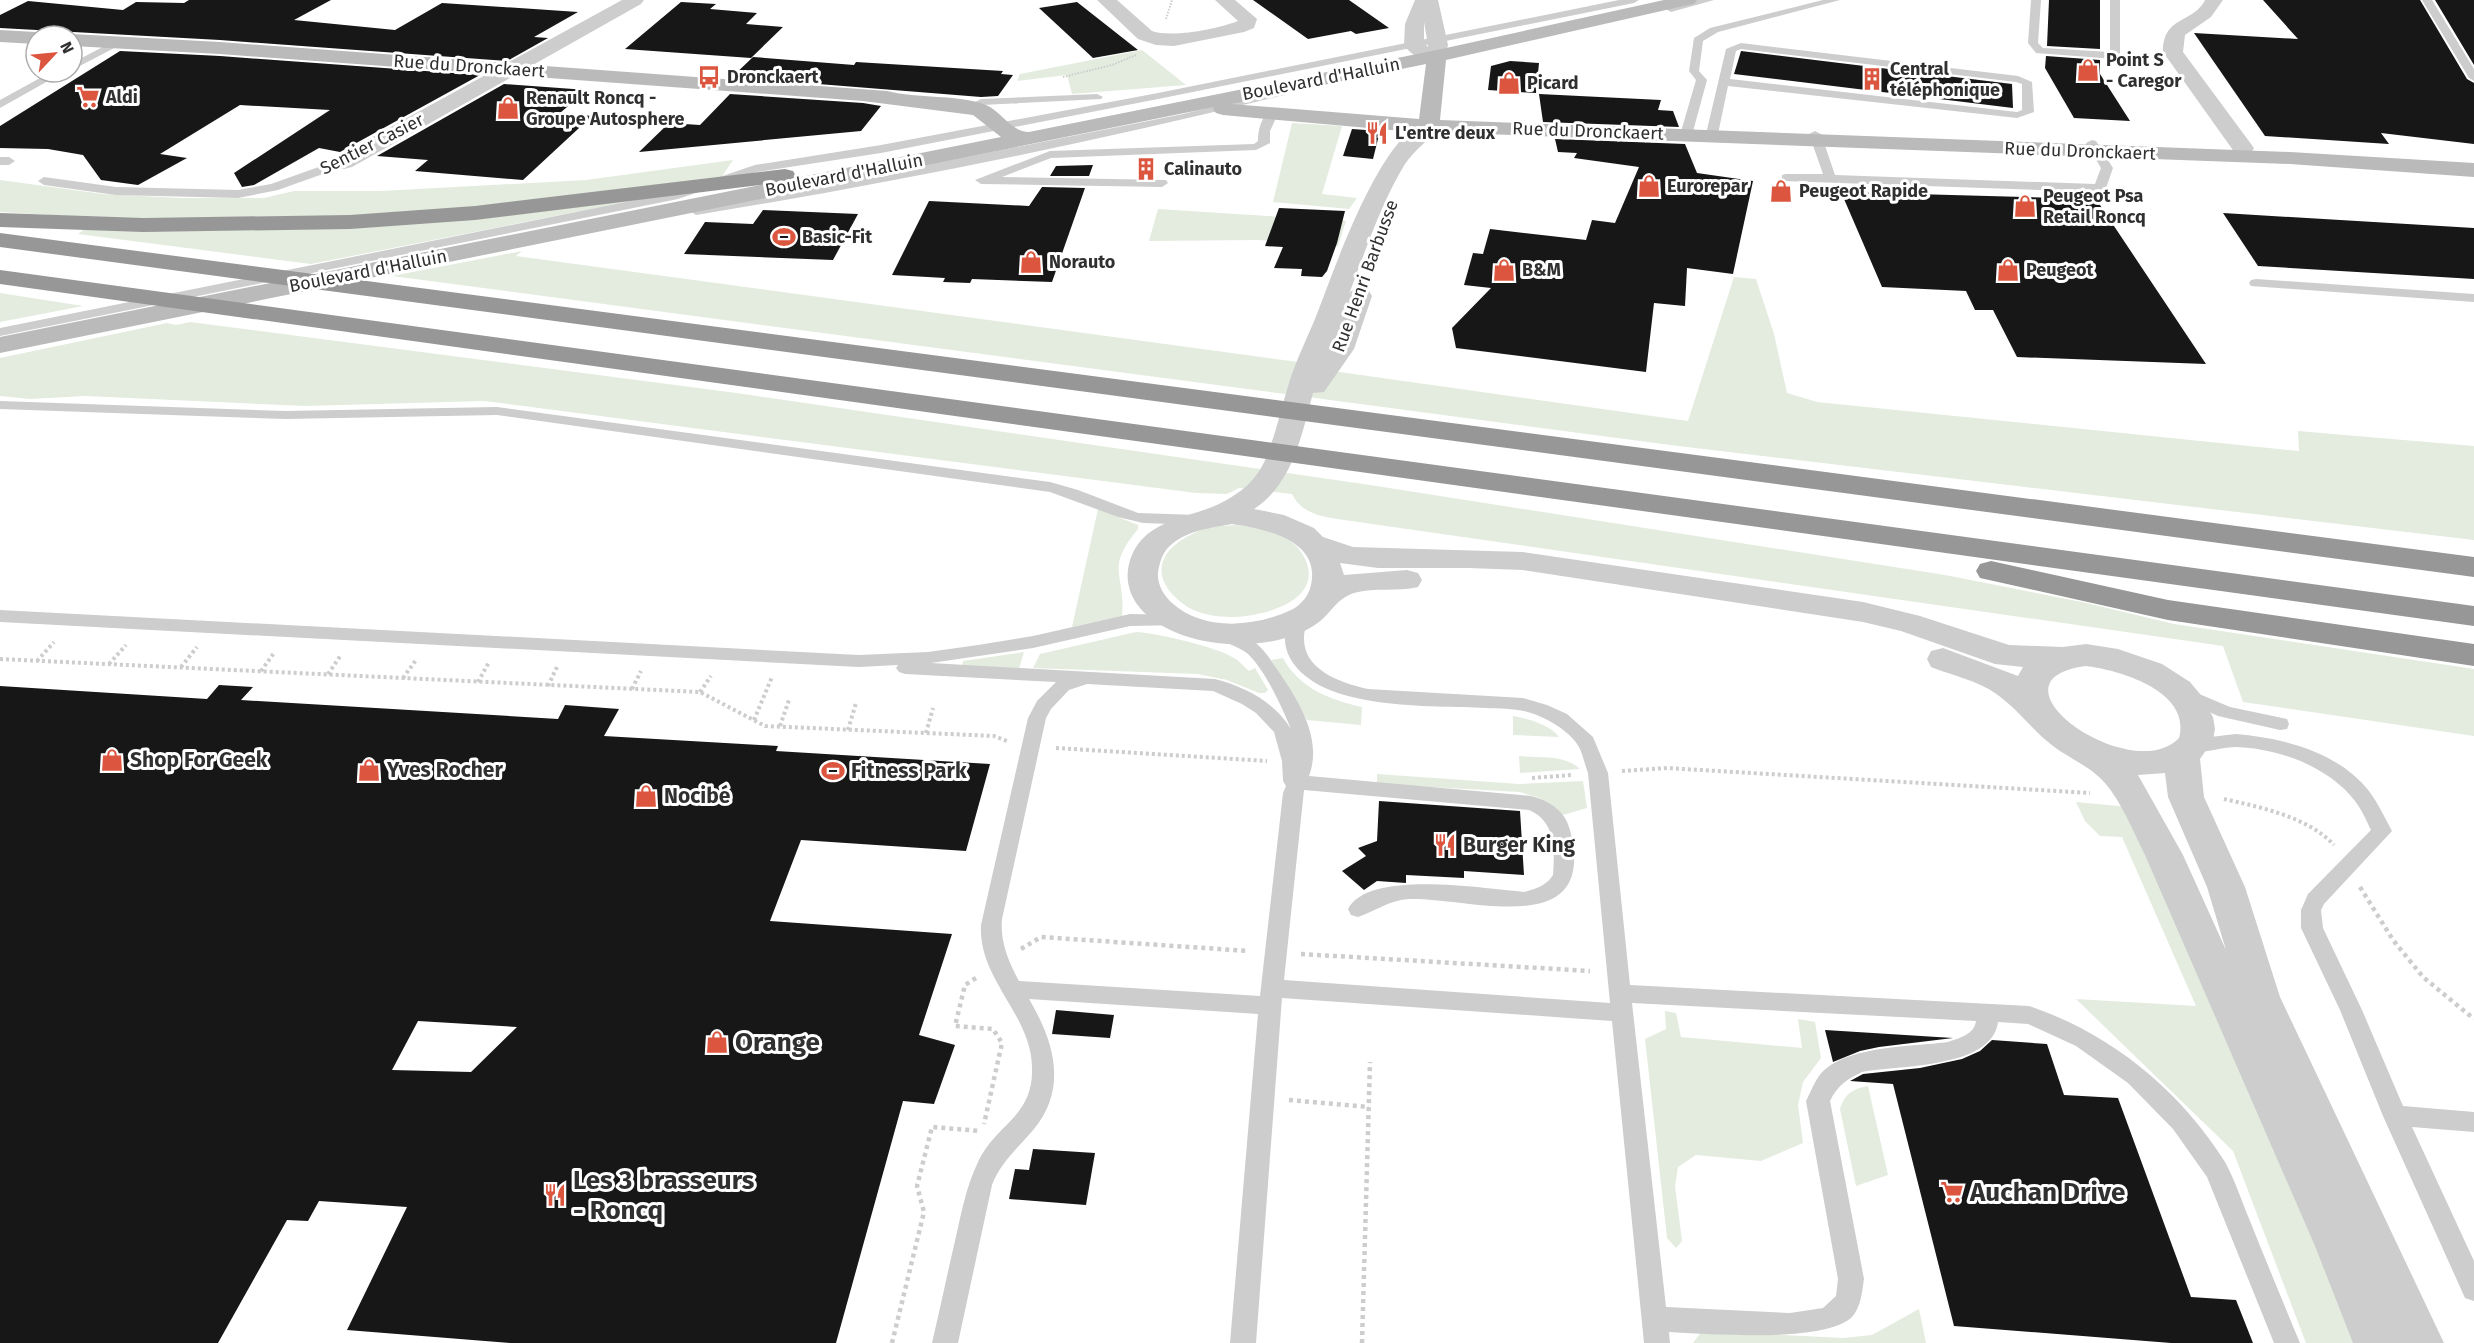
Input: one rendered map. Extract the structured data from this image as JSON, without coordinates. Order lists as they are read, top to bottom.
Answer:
{
  "streets": {
    "main road": ["Rue du Dronckaert", "Boulevard d'Halluin", "Rue Henri Barbusse"],
    "street": ["Sentier Casier"]
  },
  "crossings": [
    ["Rue du Dronckaert", "Boulevard d'Halluin"],
    ["Rue du Dronckaert", "Sentier Casier"],
    ["Rue du Dronckaert", "Rue Henri Barbusse"],
    ["Boulevard d'Halluin", "Rue Henri Barbusse"]
  ],
  "places": {
    "shop": [
      "Point S - Caregor",
      "Picard",
      "Renault Roncq - Groupe Autosphere",
      "Eurorepar",
      "Peugeot Rapide",
      "Peugeot Psa Retail Roncq",
      "Norauto",
      "B&M",
      "Peugeot",
      "Shop For Geek",
      "Yves Rocher",
      "Nocibé",
      "Orange"
    ],
    "bus stop": ["Dronckaert"],
    "building": ["Central téléphonique", "Calinauto"],
    "supermarket": ["Aldi", "Auchan Drive"],
    "restaurant": ["L'entre deux", "Burger King", "Les 3 brasseurs - Roncq"],
    "sports": ["Basic-Fit", "Fitness Park"]
  },
  "north": "top right"
}
